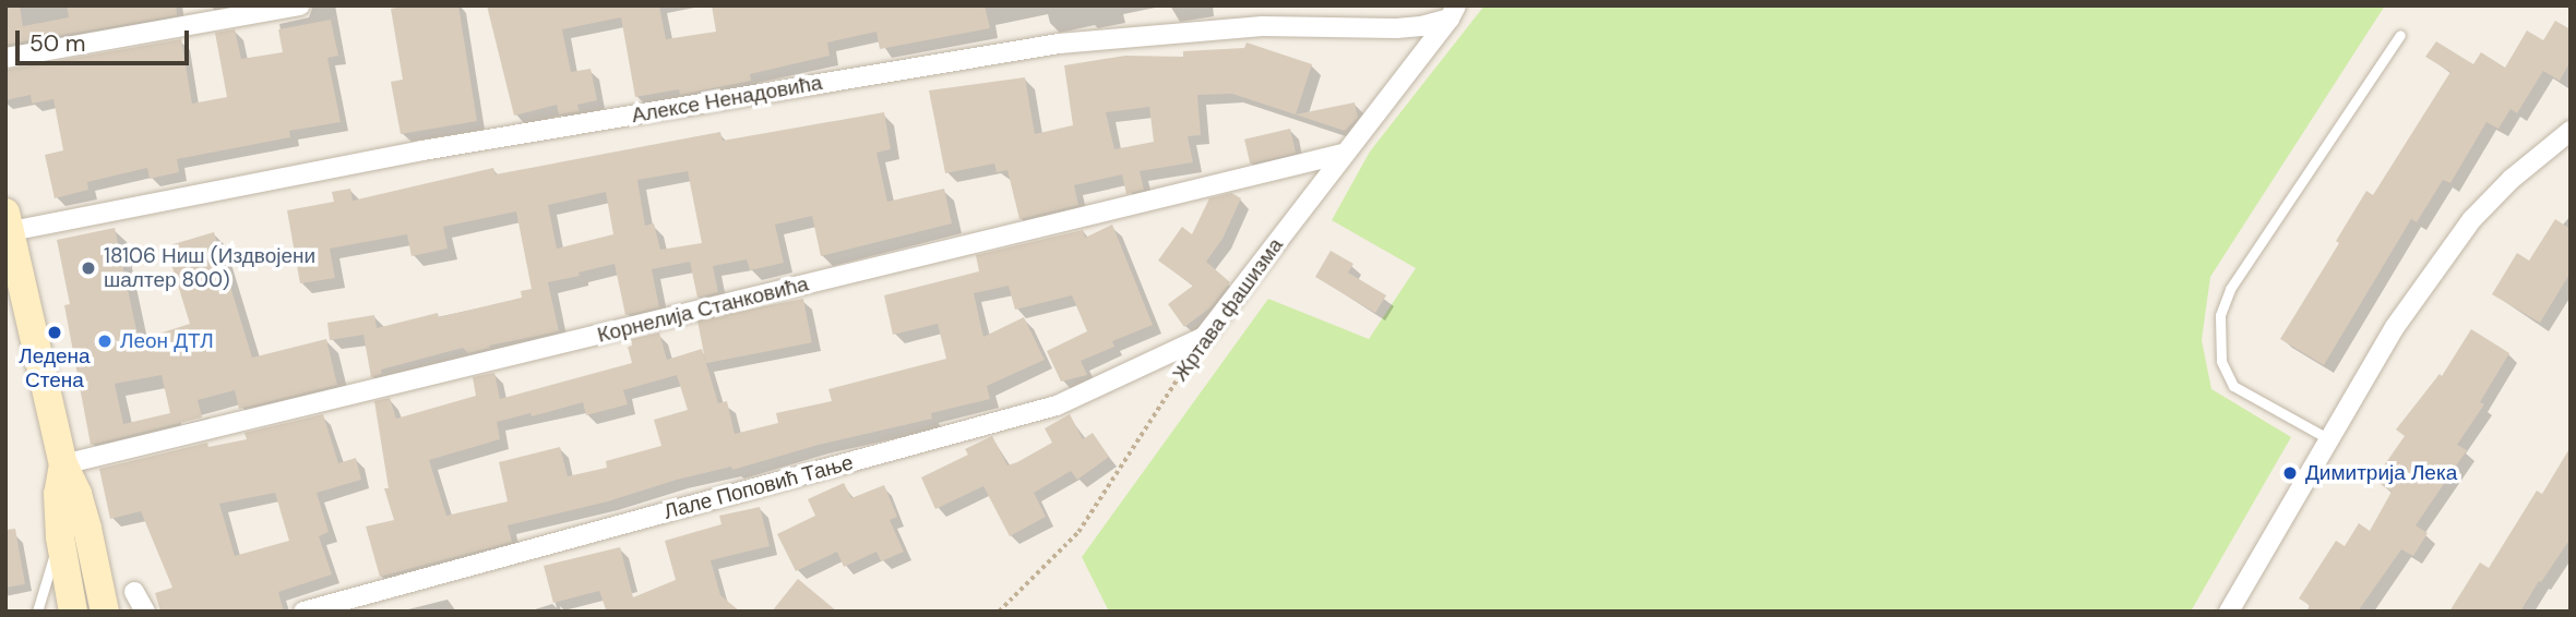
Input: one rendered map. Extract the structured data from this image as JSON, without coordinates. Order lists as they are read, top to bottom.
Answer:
{
  "streets": {
    "street": [
      "Алексе Ненадовића",
      "Корнелија Станковића",
      "Жртава фашизма",
      "Лале Поповић Тање"
    ]
  },
  "crossings": [
    ["Алексе Ненадовића", "Жртава фашизма"],
    ["Корнелија Станковића", "Жртава фашизма"],
    ["Жртава фашизма", "Лале Поповић Тање"]
  ],
  "places": [
    "18106 Ниш (Издвојени шалтер 800)",
    "Ледена Стена",
    "Леон ДТЛ",
    "Димитрија Лека"
  ],
  "scale_bar": "50 m"
}
